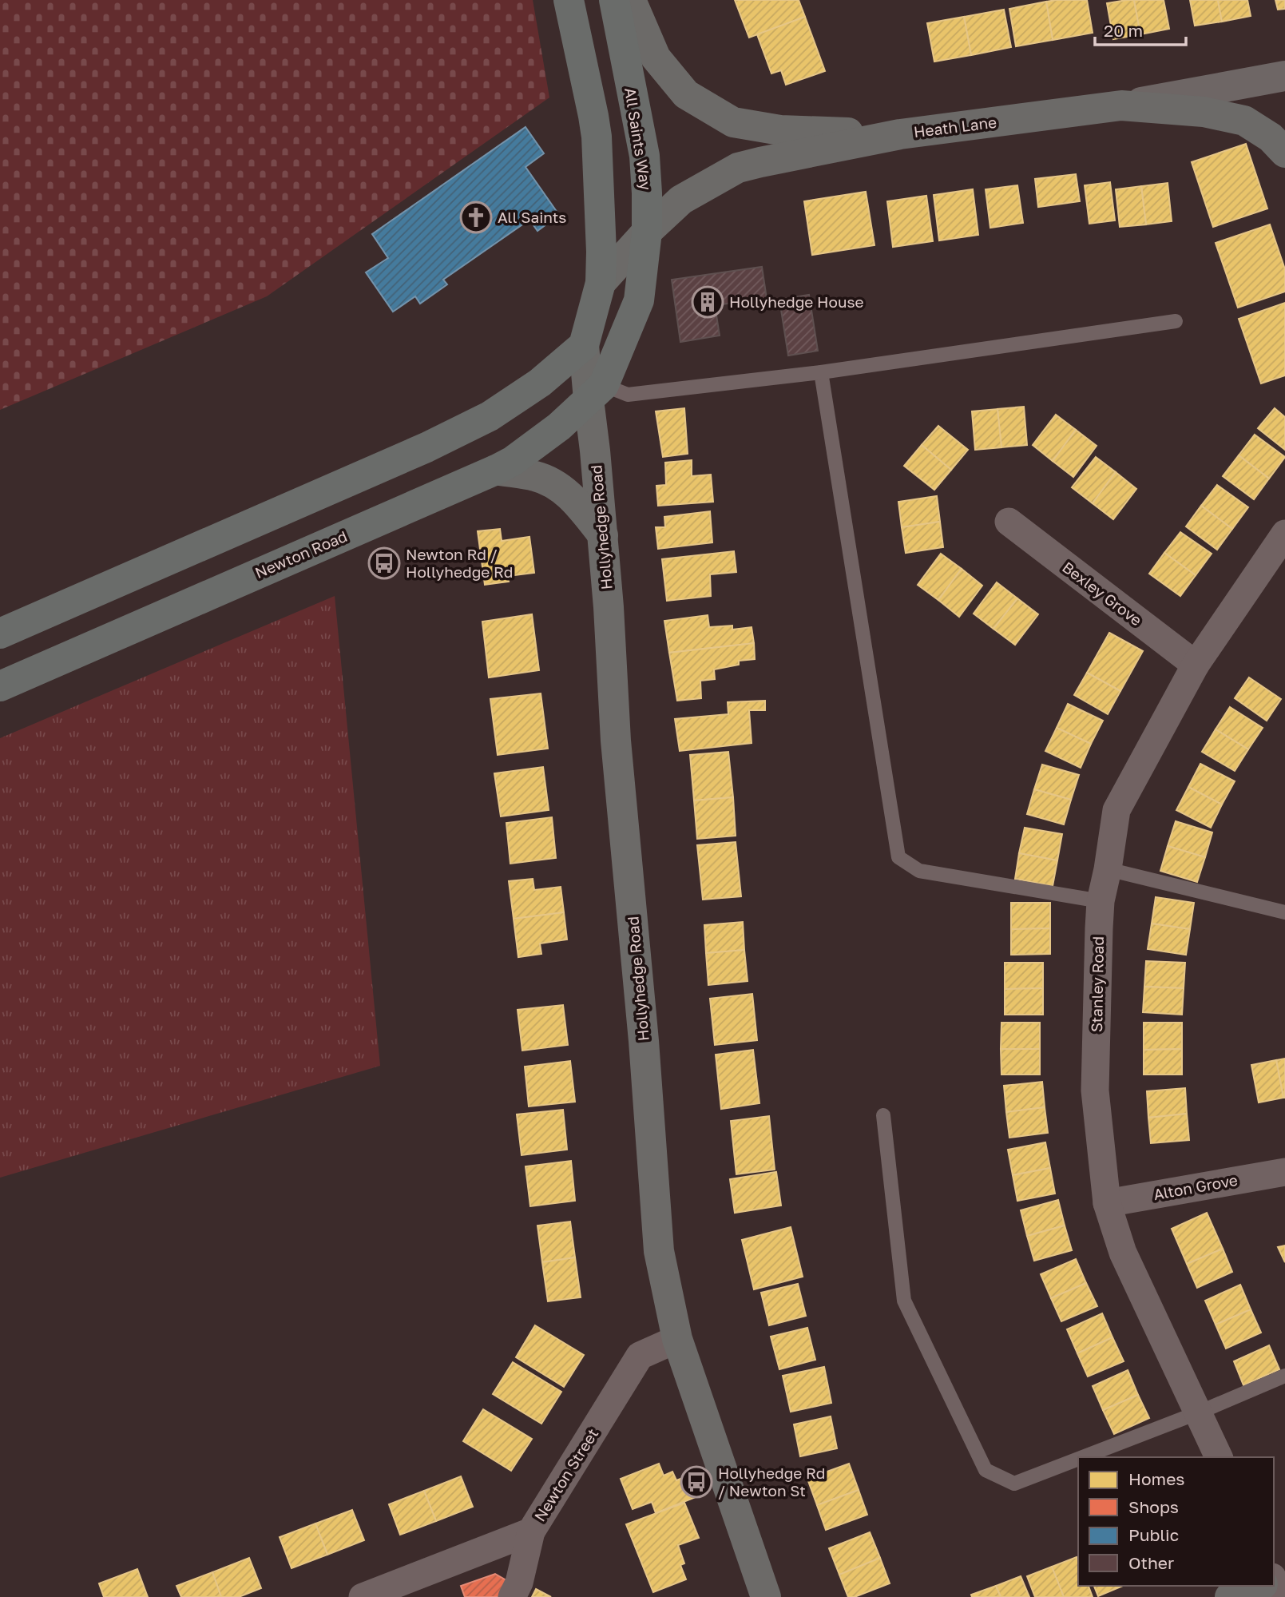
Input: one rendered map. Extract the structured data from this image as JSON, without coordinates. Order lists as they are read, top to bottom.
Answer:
{
  "streets": {
    "highway": ["All Saints Way", "Newton Road"],
    "main road": ["Heath Lane", "Hollyhedge Road"],
    "street": [
      "Bexley Grove",
      "Stanley Road",
      "Alton Grove",
      "Newton Street"
    ]
  },
  "crossings": [
    ["Heath Lane", "All Saints Way"],
    ["All Saints Way", "Hollyhedge Road"],
    ["All Saints Way", "Newton Road"],
    ["Hollyhedge Road", "Newton Road"],
    ["Hollyhedge Road", "Newton Street"],
    ["Bexley Grove", "Stanley Road"],
    ["Stanley Road", "Alton Grove"]
  ],
  "places": {
    "church": ["All Saints"],
    "building": ["Hollyhedge House"],
    "bus stop": ["Newton Rd / Hollyhedge Rd", "Hollyhedge Rd / Newton St"]
  },
  "legend": [
    "Homes",
    "Shops",
    "Public",
    "Other"
  ],
  "scale_bar": "20 m"
}
